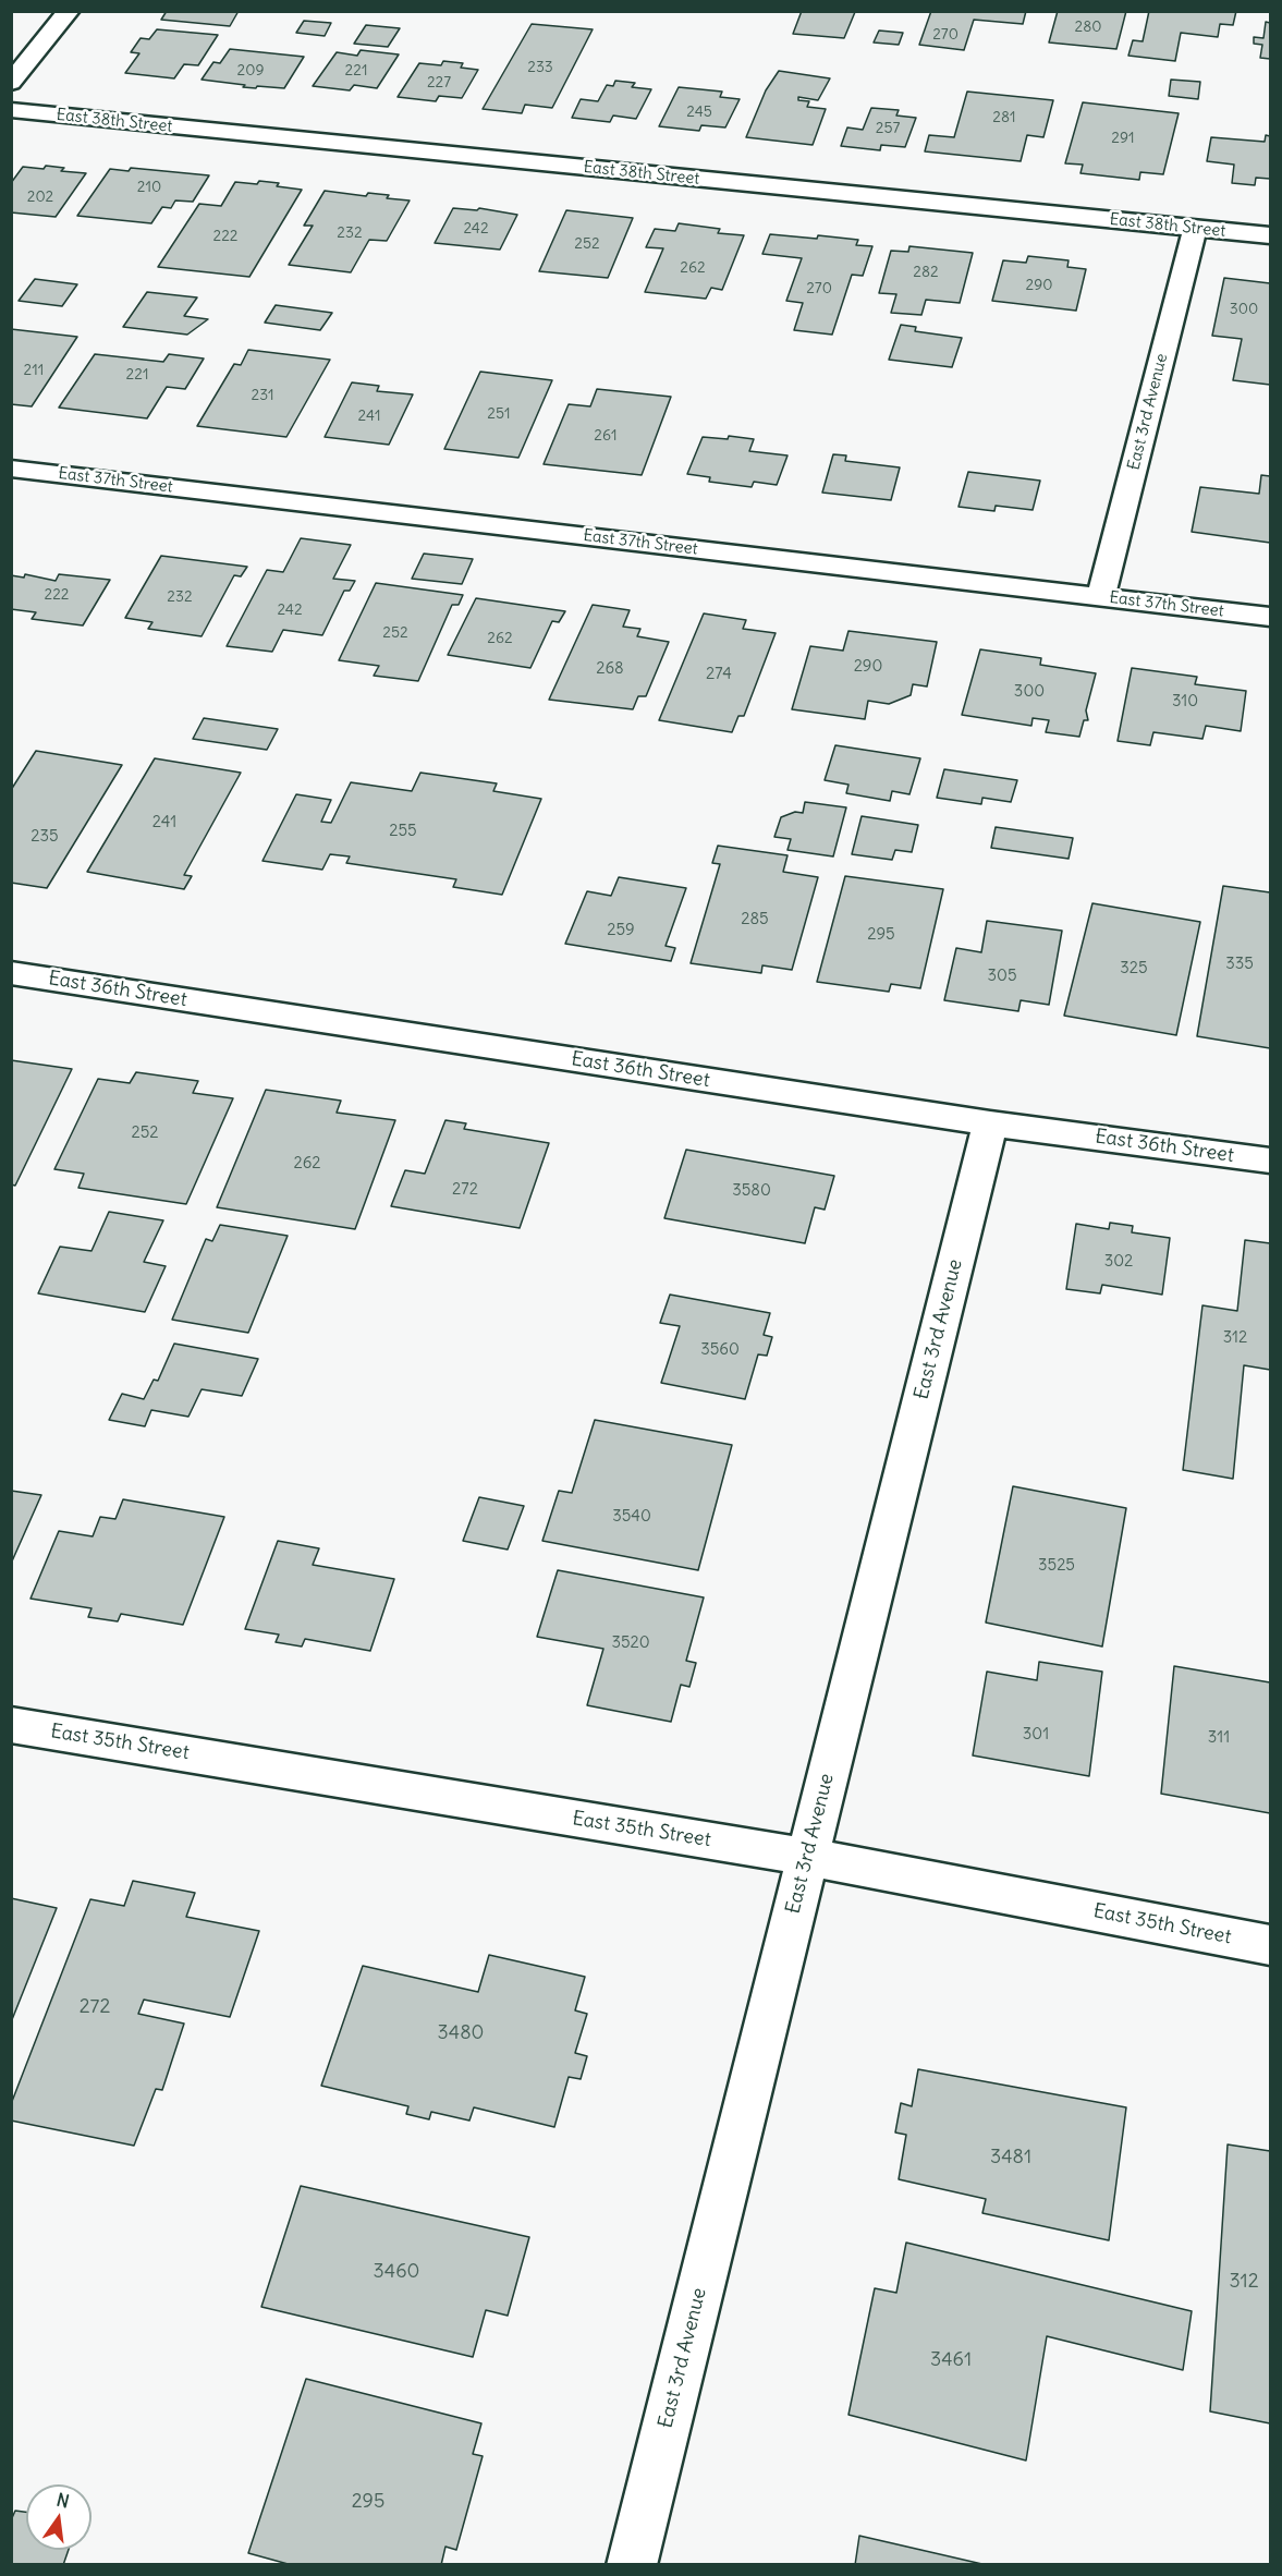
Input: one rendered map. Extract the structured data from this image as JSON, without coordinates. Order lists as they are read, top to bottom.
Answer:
{
  "streets": {
    "street": [
      "East 38th Street",
      "East 3rd Avenue",
      "East 37th Street",
      "East 36th Street",
      "East 35th Street"
    ]
  },
  "crossings": [
    ["East 38th Street", "East 3rd Avenue"],
    ["East 3rd Avenue", "East 37th Street"],
    ["East 3rd Avenue", "East 36th Street"],
    ["East 3rd Avenue", "East 35th Street"]
  ],
  "house_numbers": [
    "280",
    "270",
    "233",
    "209",
    "221",
    "227",
    "245",
    "281",
    "257",
    "291",
    "210",
    "202",
    "242",
    "232",
    "222",
    "252",
    "262",
    "282",
    "290",
    "270",
    "300",
    "211",
    "221",
    "231",
    "251",
    "241",
    "261",
    "222",
    "232",
    "242",
    "252",
    "262",
    "290",
    "268",
    "274",
    "300",
    "310",
    "241",
    "255",
    "235",
    "285",
    "259",
    "295",
    "335",
    "325",
    "305",
    "252",
    "262",
    "272",
    "3580",
    "302",
    "312",
    "3560",
    "3540",
    "3525",
    "3520",
    "301",
    "311",
    "272",
    "3480",
    "3481",
    "3460",
    "312",
    "3461",
    "295"
  ],
  "north": "top"
}
